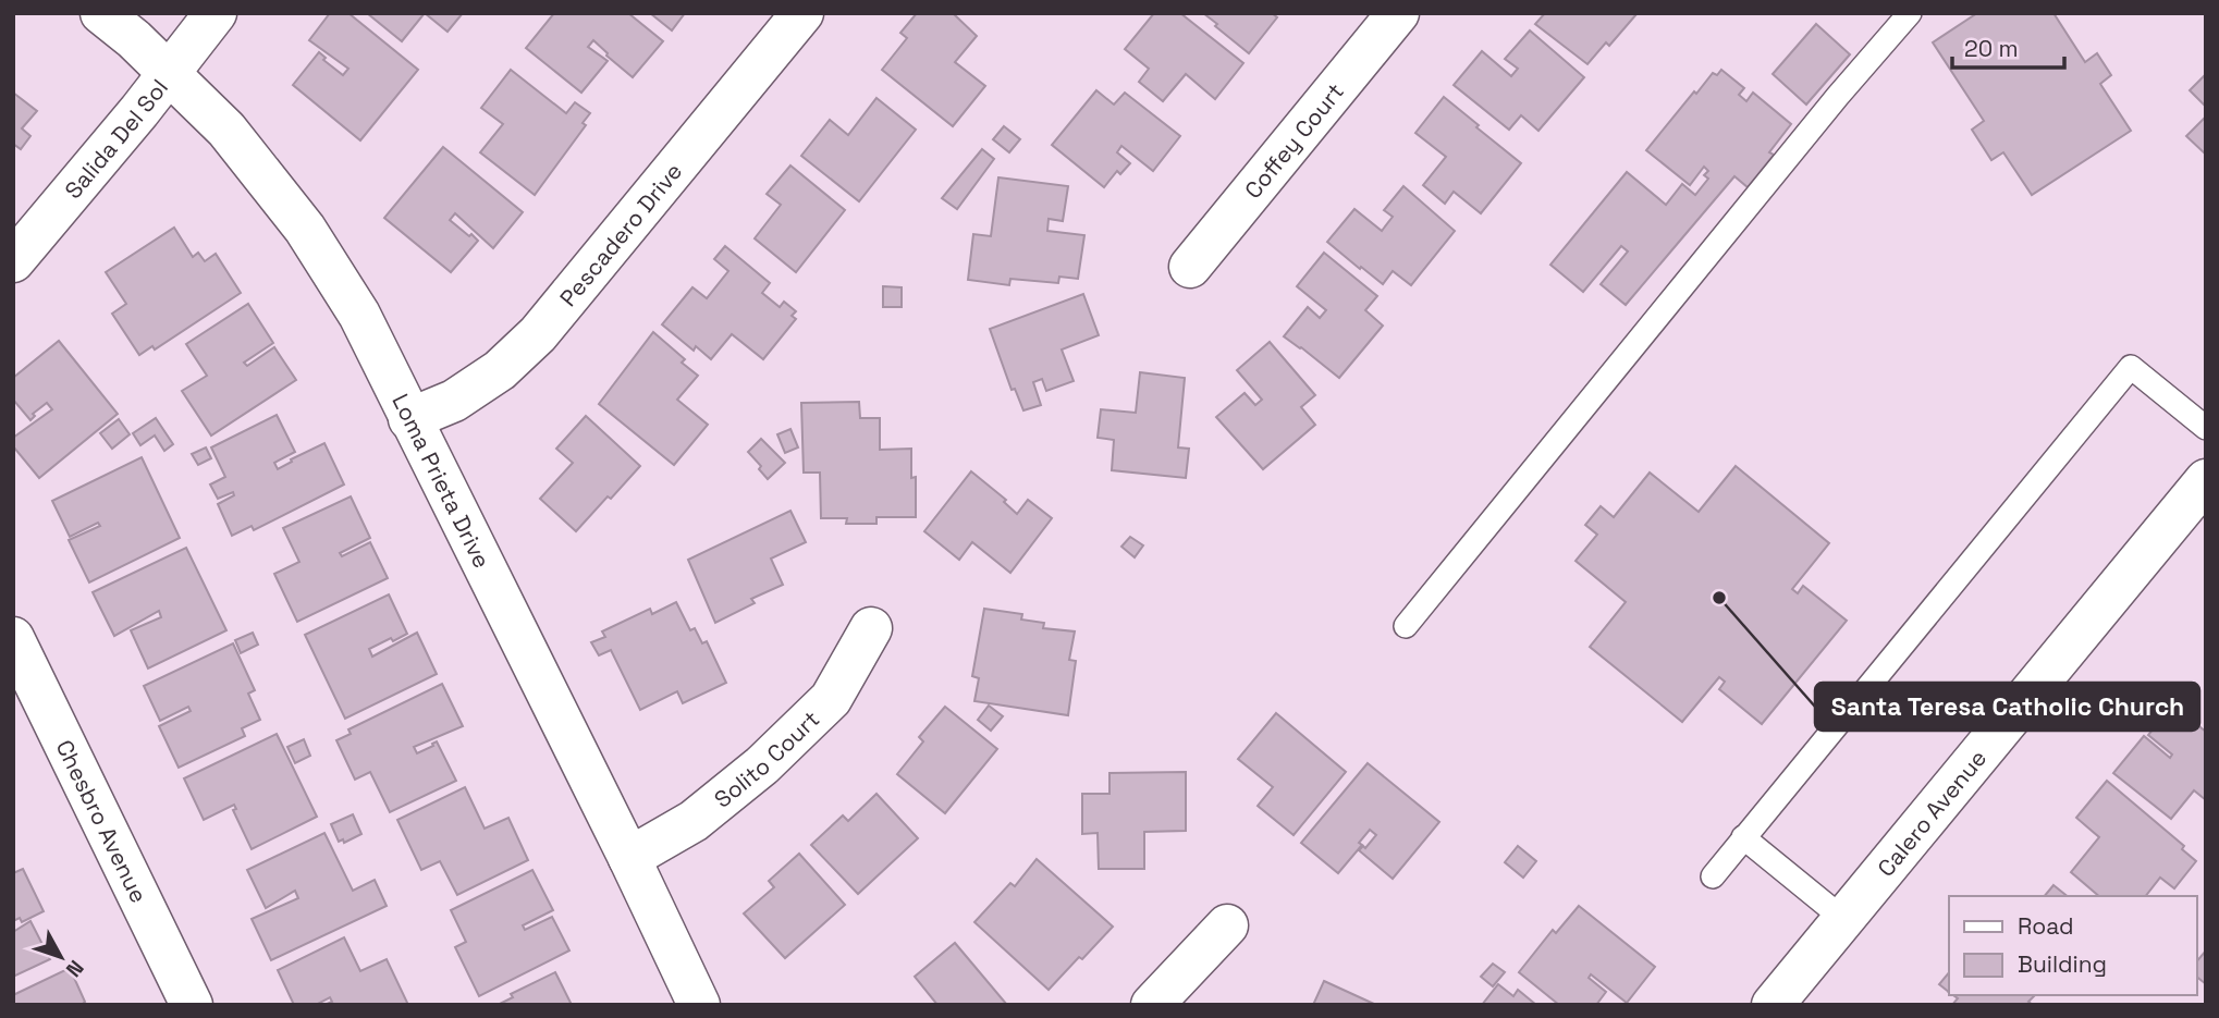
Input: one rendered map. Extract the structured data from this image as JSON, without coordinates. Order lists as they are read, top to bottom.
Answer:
{
  "streets": {
    "street": [
      "Salida Del Sol",
      "Coffey Court",
      "Pescadero Drive",
      "Loma Prieta Drive",
      "Solito Court",
      "Calero Avenue",
      "Chesbro Avenue"
    ]
  },
  "crossings": [
    ["Salida Del Sol", "Loma Prieta Drive"],
    ["Pescadero Drive", "Loma Prieta Drive"],
    ["Loma Prieta Drive", "Solito Court"]
  ],
  "places": ["Santa Teresa Catholic Church"],
  "legend": ["Road", "Building"],
  "scale_bar": "20 m",
  "north": "bottom right"
}
